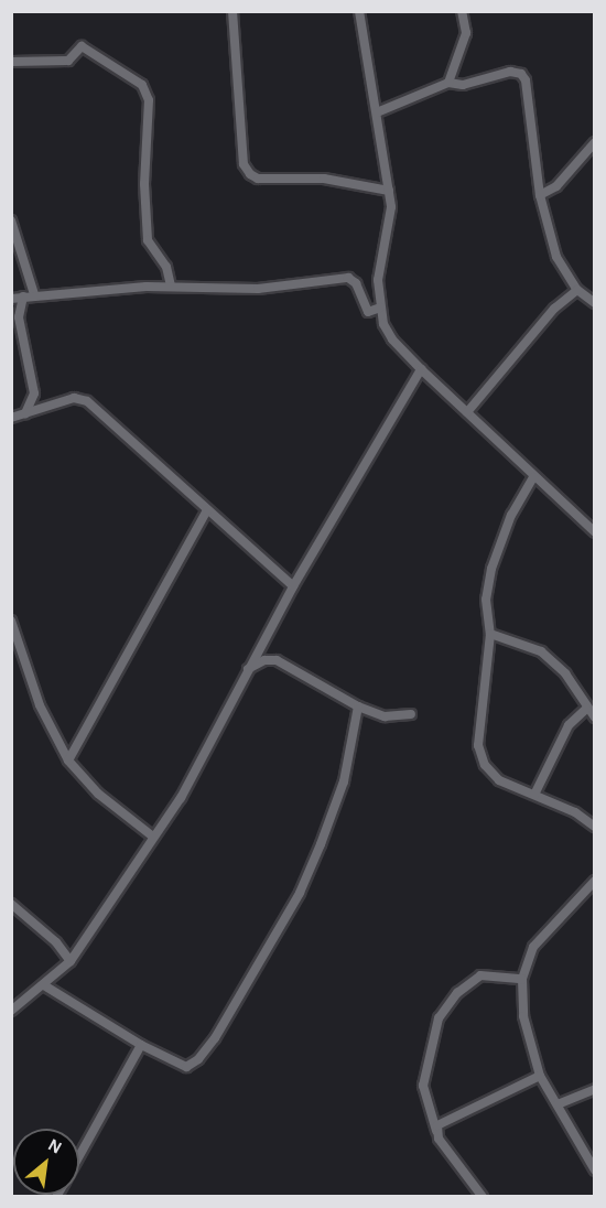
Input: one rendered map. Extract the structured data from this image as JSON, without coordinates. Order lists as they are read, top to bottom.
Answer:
{
  "north": "top right"
}
